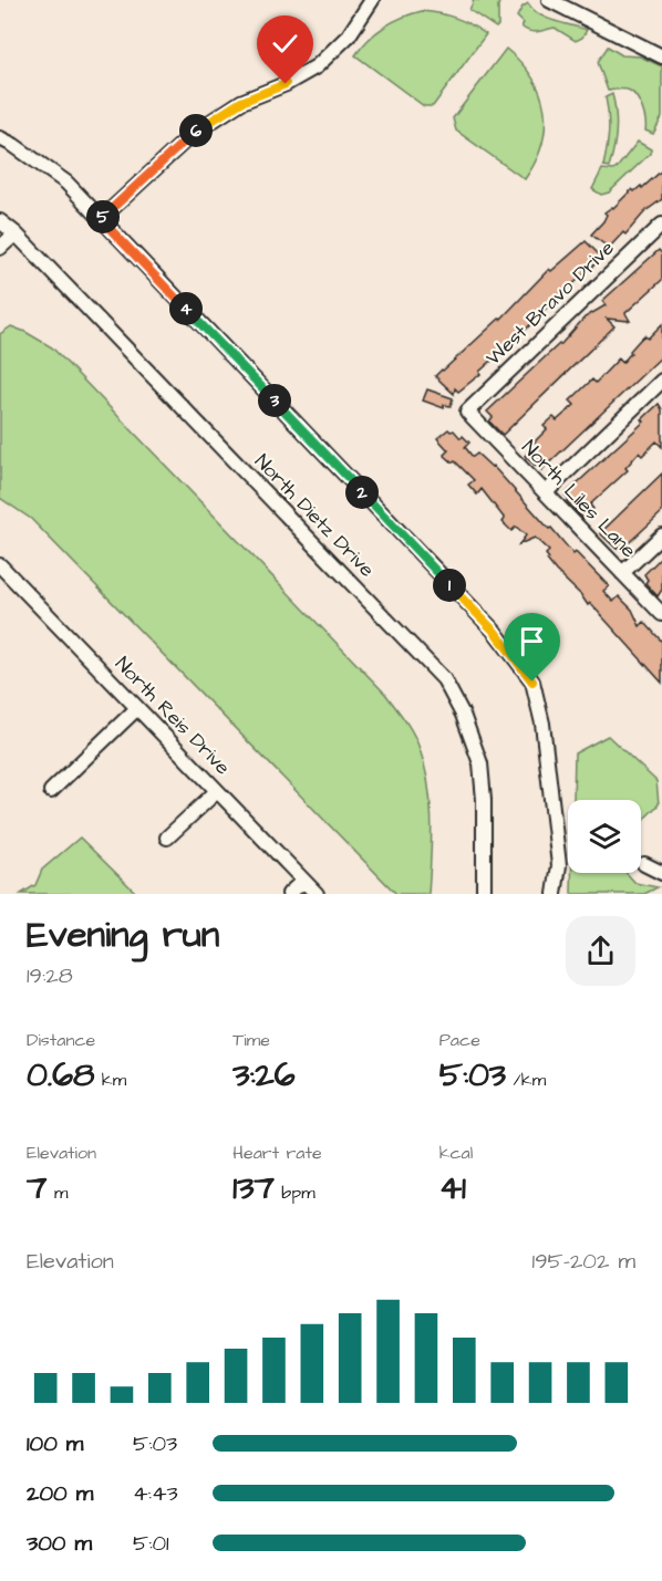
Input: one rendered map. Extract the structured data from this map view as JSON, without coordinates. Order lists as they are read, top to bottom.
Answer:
{
  "streets": {
    "street": [
      "West Bravo Drive",
      "North Liles Lane",
      "North Dietz Drive",
      "North Reis Drive"
    ]
  },
  "crossings": [
    ["West Bravo Drive", "North Liles Lane"]
  ],
  "page": {
    "pins": [
      "6",
      "5",
      "4",
      "3",
      "2",
      "1"
    ],
    "heading": ["Evening run", "19:28"],
    "stats": [
      ["Distance", "0.68 km"],
      ["Time", "3:26"],
      ["Pace", "5:03 /km"],
      ["Elevation", "7 m"],
      ["Heart rate", "137 bpm"],
      ["kcal", "41"]
    ],
    "chart": ["Elevation", "195–202 m"],
    "list": [
      {
        "name": "100 m",
        "note": "5:03"
      },
      {
        "name": "200 m",
        "note": "4:43"
      },
      {
        "name": "300 m",
        "note": "5:01"
      }
    ]
  }
}
